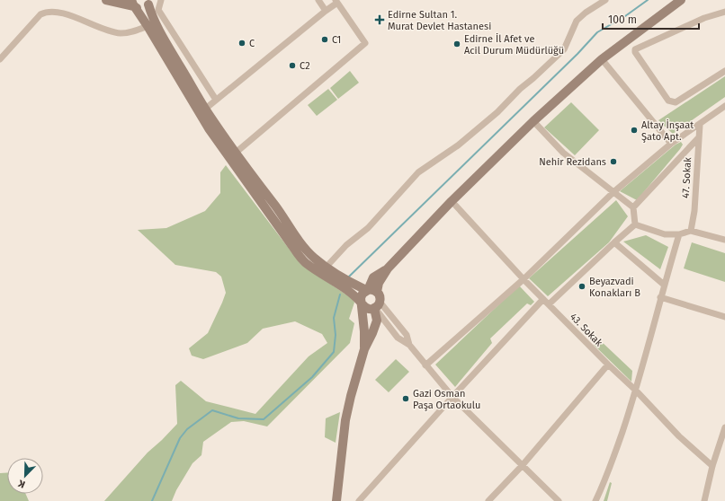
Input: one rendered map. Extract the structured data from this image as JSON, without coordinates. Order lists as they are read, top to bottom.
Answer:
{
  "streets": {
    "street": ["47. Sokak", "43. Sokak"]
  },
  "places": {
    "health": ["Edirne Sultan 1. Murat Devlet Hastanesi"],
    "other": [
      "C1",
      "C",
      "Edirne İl Afet ve Acil Durum Müdürlüğü",
      "C2",
      "Altay İnşaat Şato Apt.",
      "Nehir Rezidans",
      "Beyazvadi Konakları B",
      "Gazi Osman Paşa Ortaokulu"
    ]
  },
  "scale_bar": "100 m",
  "north": "bottom left"
}
